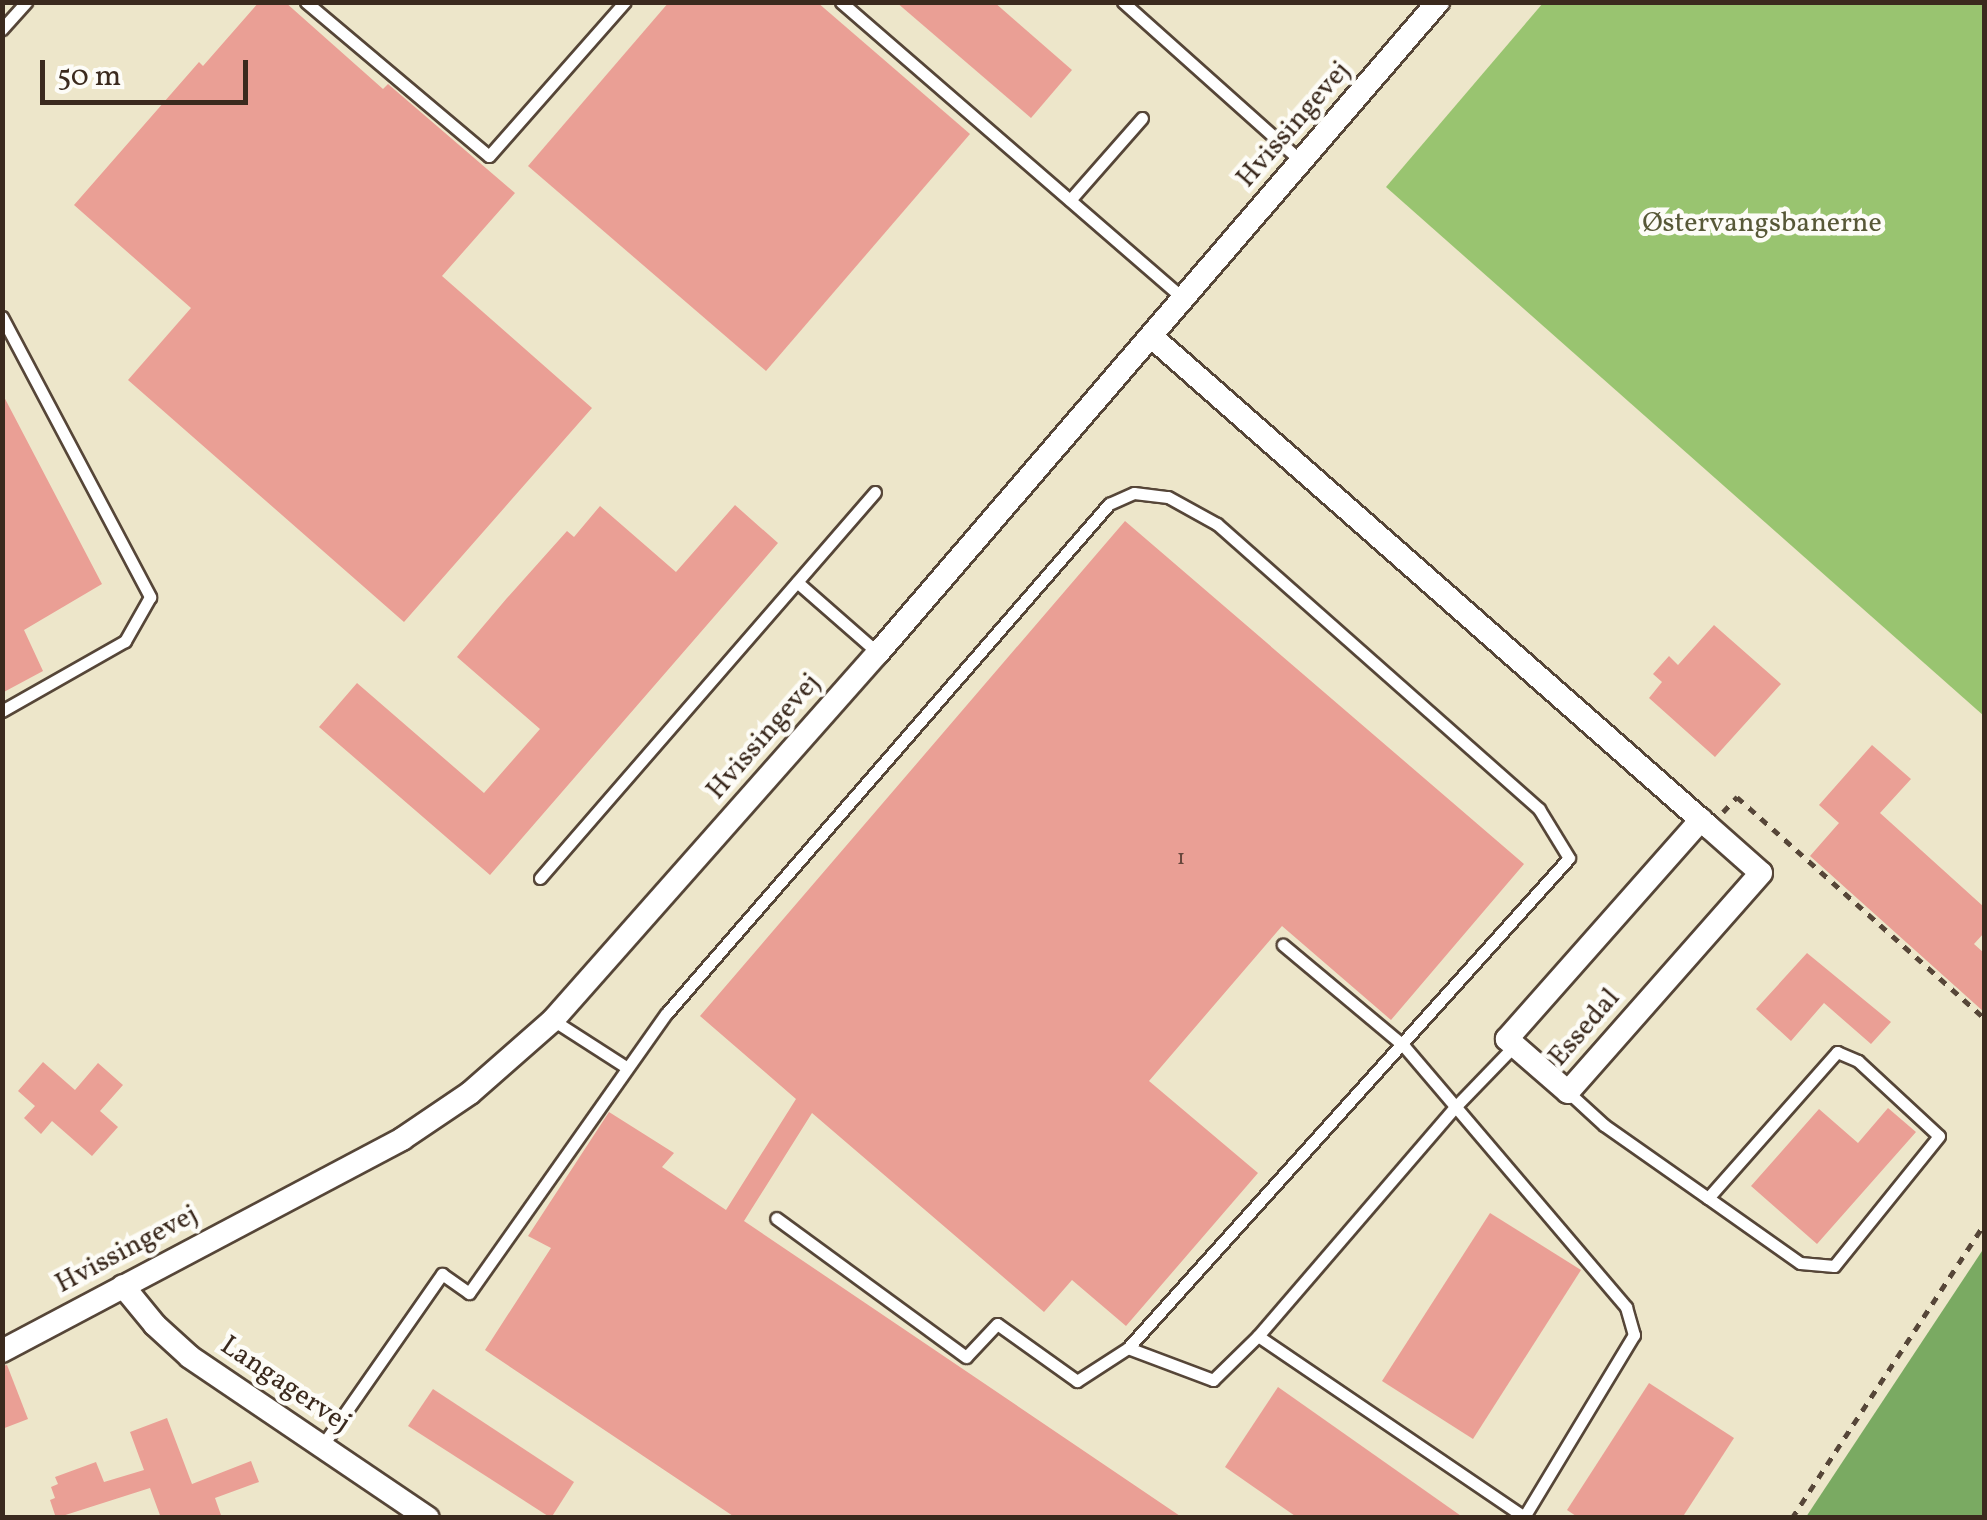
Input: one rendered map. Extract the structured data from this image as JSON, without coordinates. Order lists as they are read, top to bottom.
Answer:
{
  "streets": {
    "street": ["Hvissingevej", "Essedal", "Langagervej"]
  },
  "crossings": [
    ["Hvissingevej", "Essedal"],
    ["Hvissingevej", "Langagervej"]
  ],
  "parks": ["Østervangsbanerne"],
  "house_numbers": ["1"],
  "scale_bar": "50 m"
}
